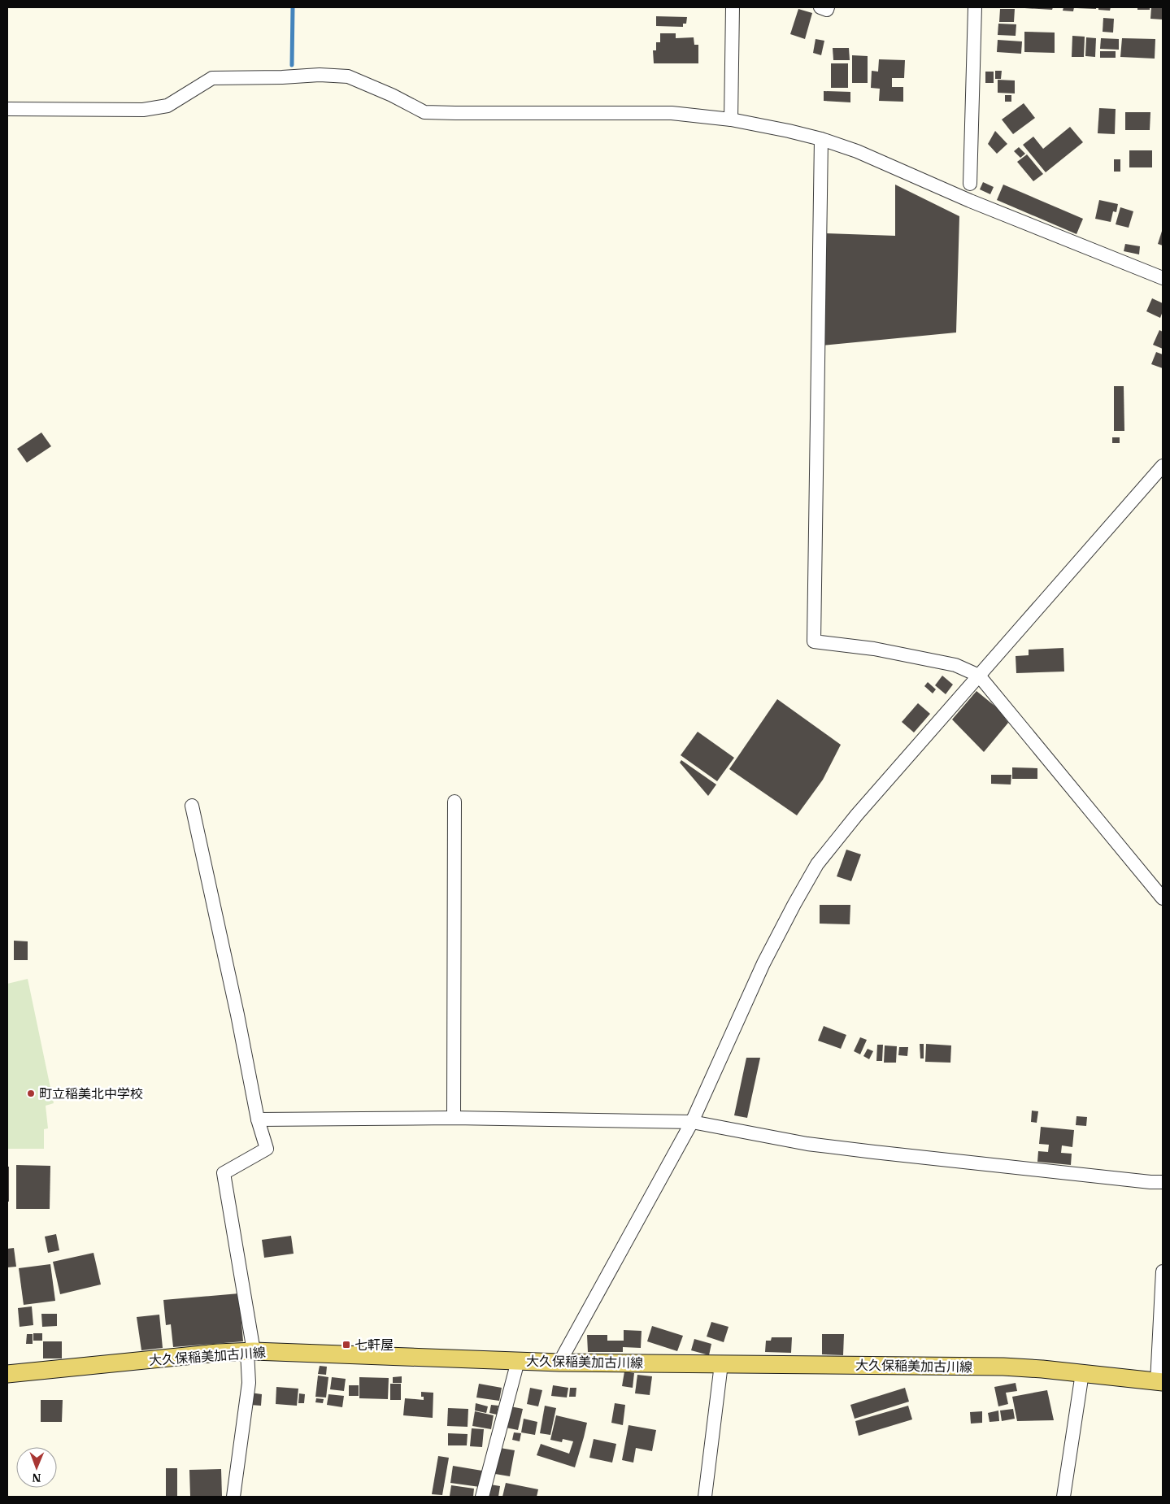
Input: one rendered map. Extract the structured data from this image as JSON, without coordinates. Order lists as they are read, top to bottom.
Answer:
{
  "streets": {
    "main road": ["大久保稲美加古川線"]
  },
  "places": {
    "other": ["町立稲美北中学校"],
    "transit": ["七軒屋"]
  },
  "north": "bottom"
}
